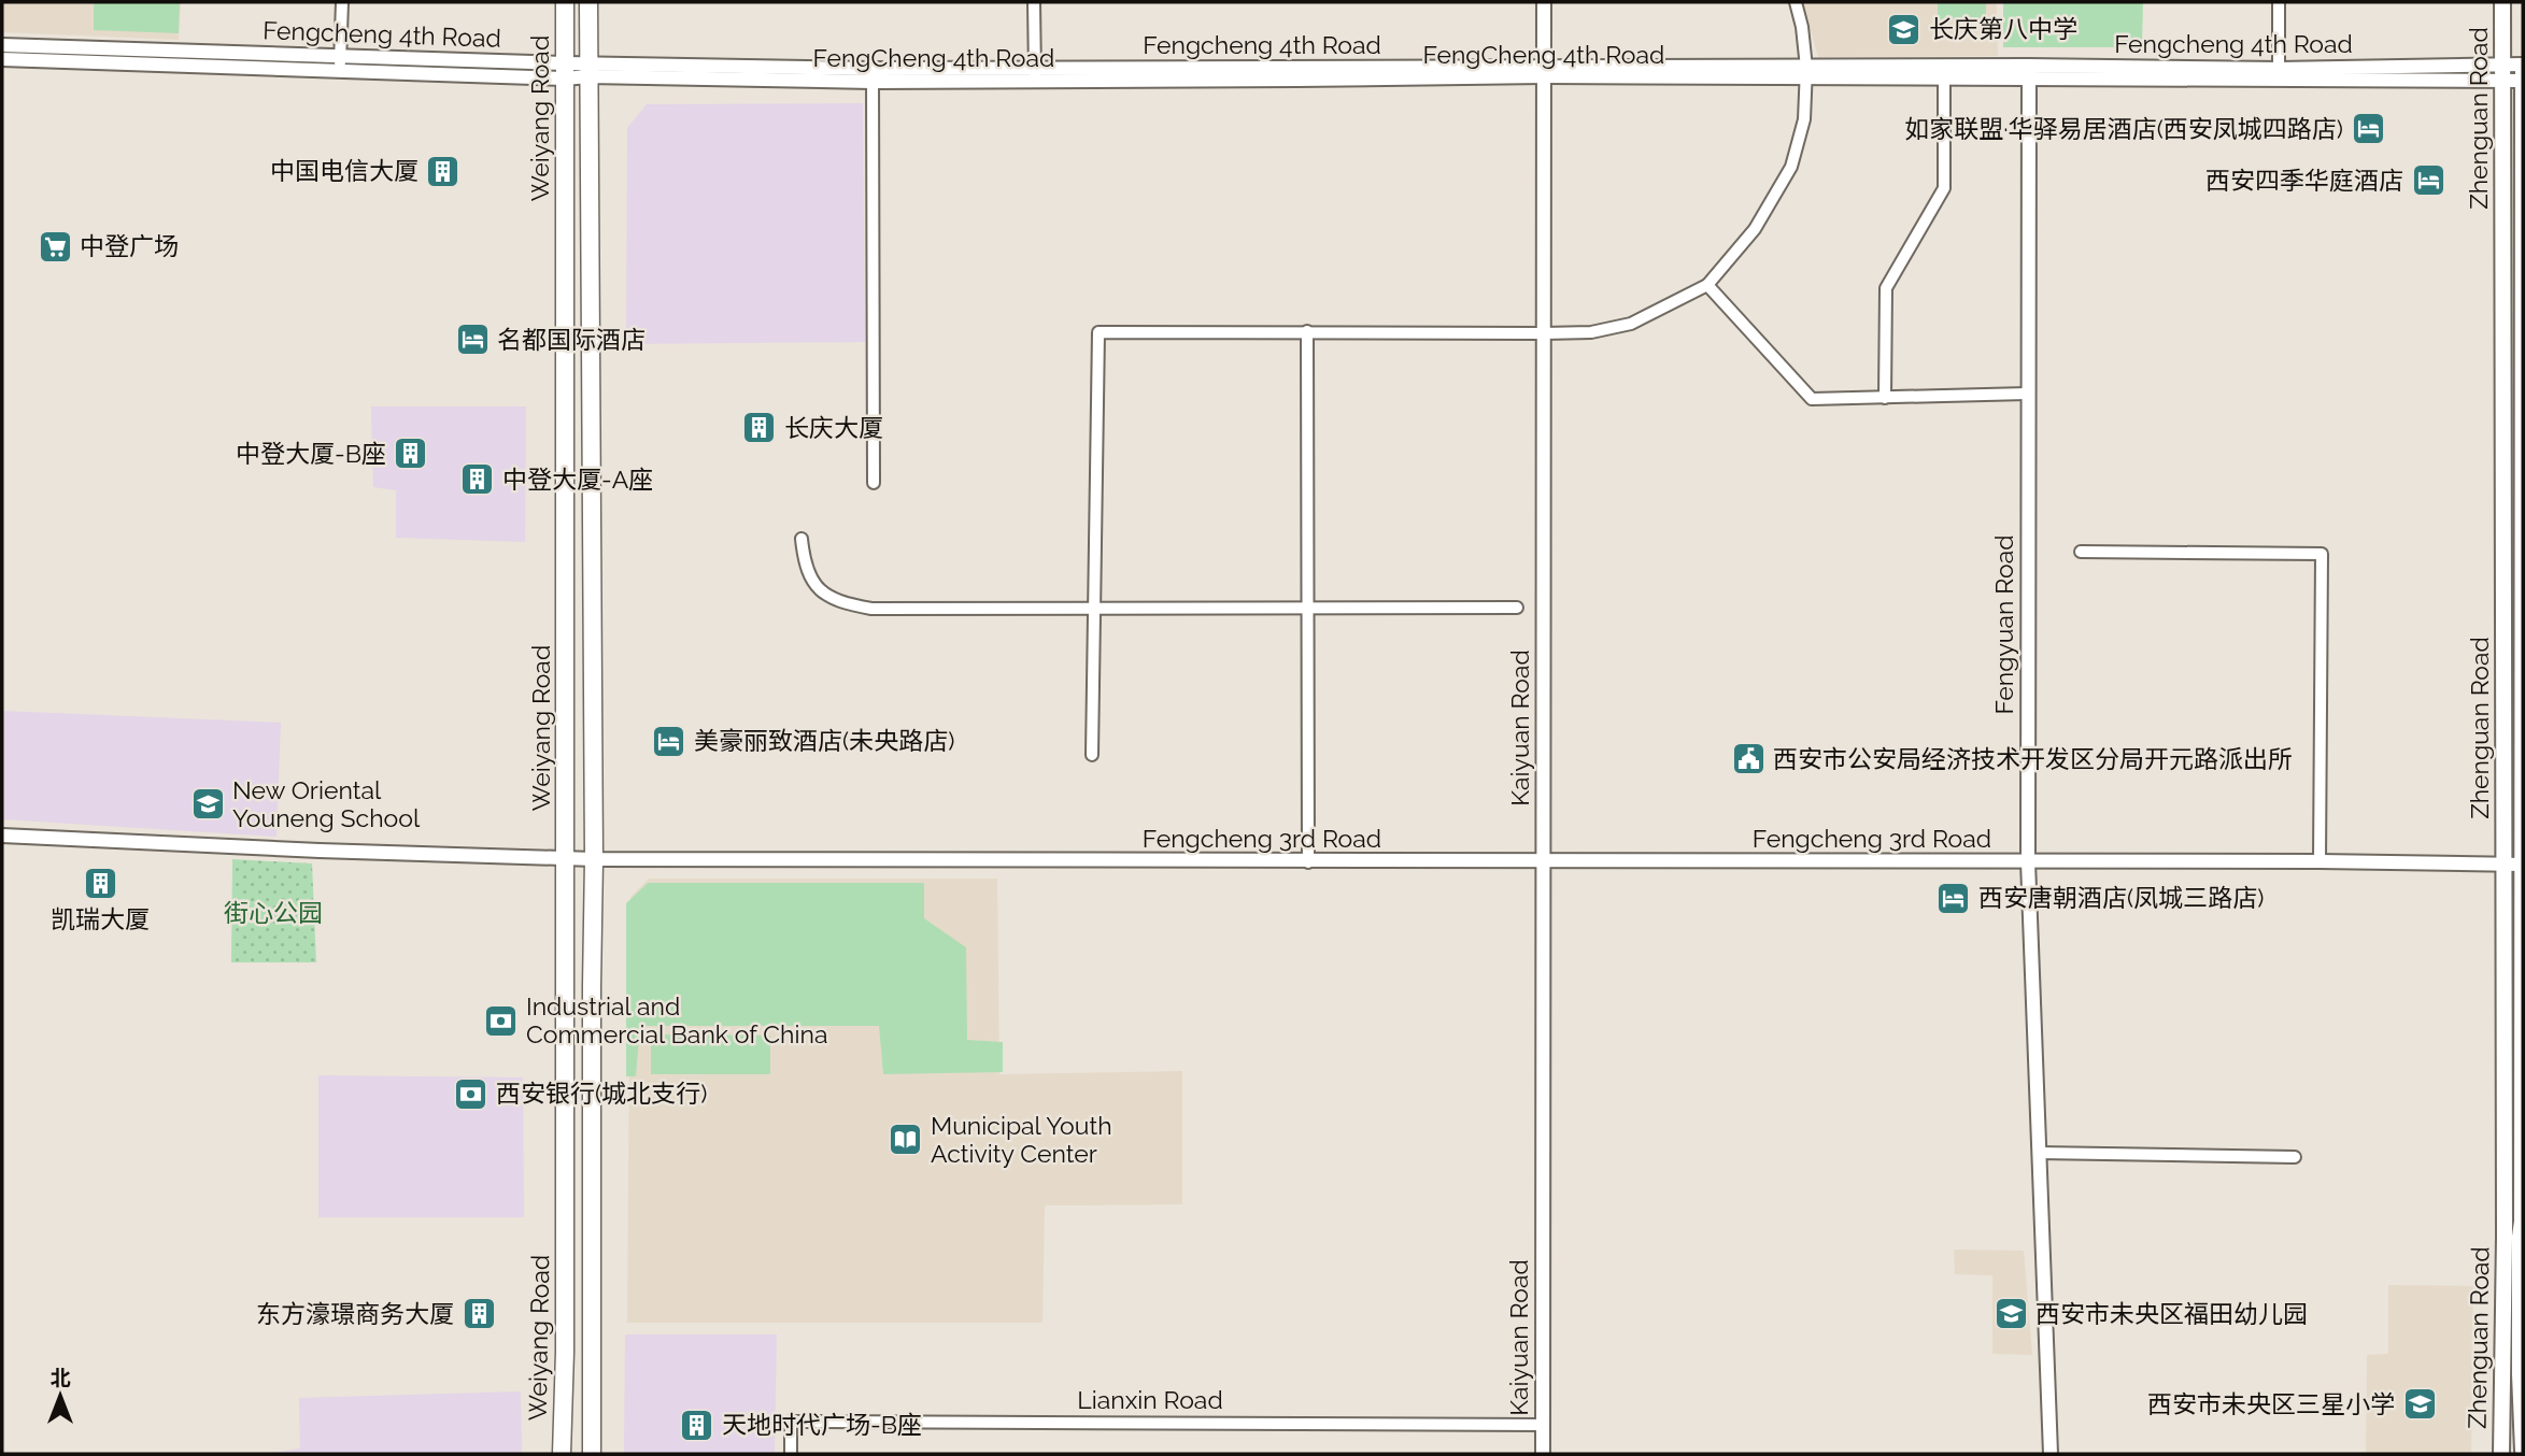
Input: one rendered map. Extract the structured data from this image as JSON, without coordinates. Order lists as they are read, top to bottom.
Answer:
{
  "streets": {
    "main road": ["Weiyang Road", "Zhenguan Road"],
    "street": [
      "Fengcheng 4th Road",
      "FengCheng 4th Road",
      "Fengyuan Road",
      "Kaiyuan Road",
      "Fengcheng 3rd Road",
      "Lianxin Road"
    ]
  },
  "crossings": [
    ["Fengcheng 4th Road", "FengCheng 4th Road"],
    ["Fengcheng 4th Road", "Weiyang Road"],
    ["Fengcheng 4th Road", "Zhenguan Road"],
    ["Fengcheng 4th Road", "Fengyuan Road"],
    ["FengCheng 4th Road", "Weiyang Road"],
    ["FengCheng 4th Road", "Zhenguan Road"],
    ["FengCheng 4th Road", "Fengyuan Road"],
    ["FengCheng 4th Road", "Kaiyuan Road"],
    ["Weiyang Road", "Fengcheng 3rd Road"],
    ["Zhenguan Road", "Fengcheng 3rd Road"],
    ["Fengyuan Road", "Fengcheng 3rd Road"],
    ["Kaiyuan Road", "Fengcheng 3rd Road"],
    ["Kaiyuan Road", "Lianxin Road"]
  ],
  "parks": ["街心公园"],
  "places": {
    "school or university": [
      "长庆第八中学",
      "New Oriental Youneng School",
      "西安市未央区福田幼儿园",
      "西安市未央区三星小学"
    ],
    "hotel": [
      "如家联盟·华驿易居酒店(西安凤城四路店)",
      "西安四季华庭酒店",
      "名都国际酒店",
      "美豪丽致酒店(未央路店)",
      "西安唐朝酒店(凤城三路店)"
    ],
    "building": [
      "中国电信大厦",
      "长庆大厦",
      "中登大厦-B座",
      "中登大厦-A座",
      "凯瑞大厦",
      "东方濠璟商务大厦",
      "天地时代广场-B座"
    ],
    "supermarket": ["中登广场"],
    "public building": ["西安市公安局经济技术开发区分局开元路派出所"],
    "bank": ["Industrial and Commercial Bank of China", "西安银行(城北支行)"],
    "library": ["Municipal Youth Activity Center"]
  },
  "north": "top"
}
